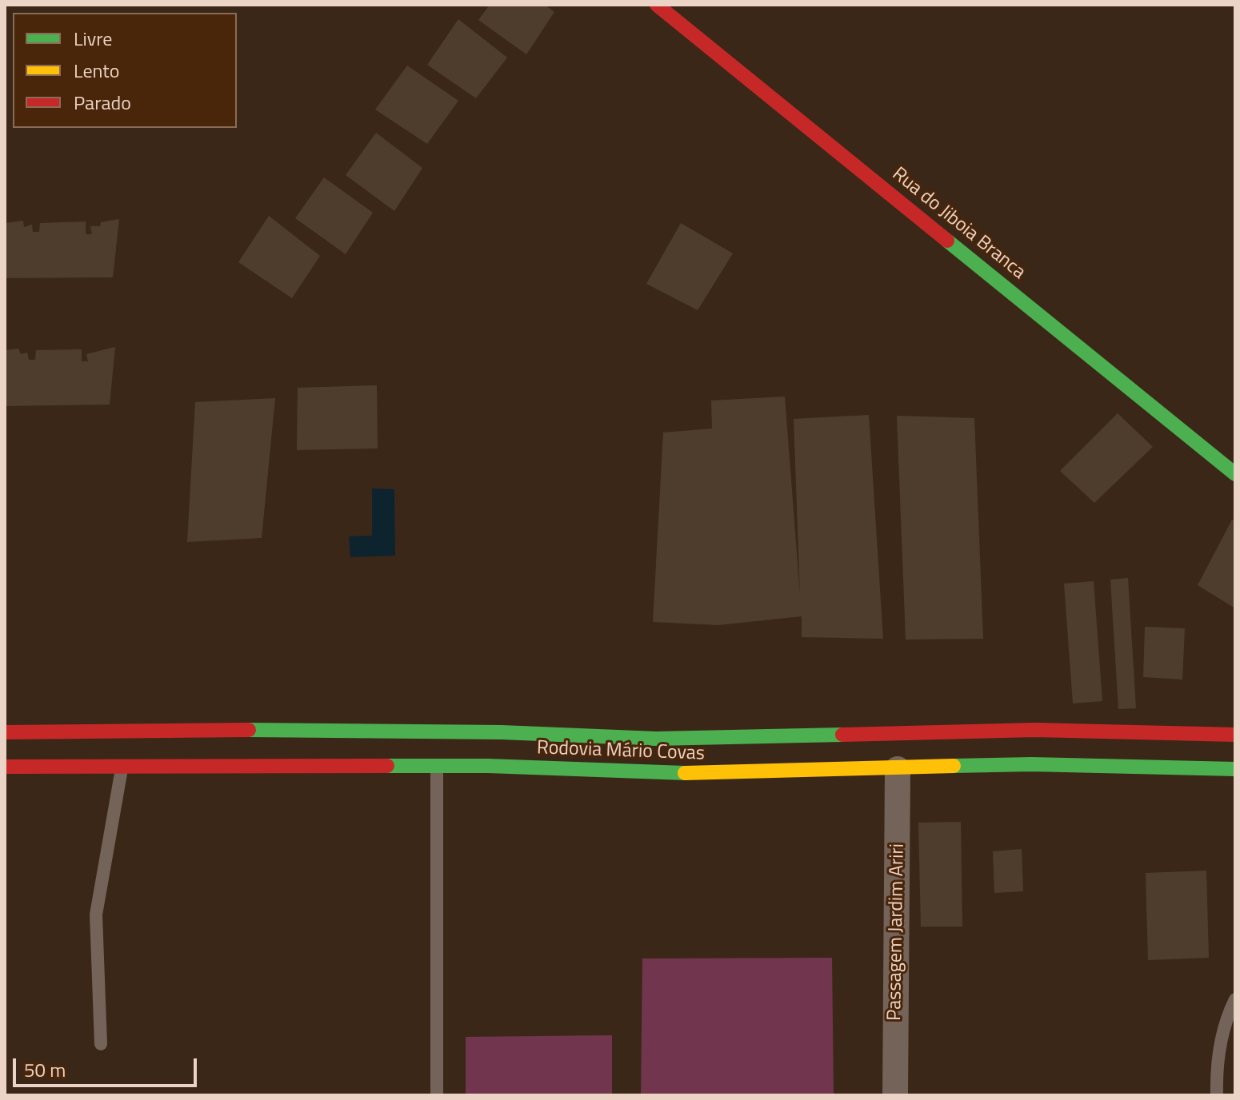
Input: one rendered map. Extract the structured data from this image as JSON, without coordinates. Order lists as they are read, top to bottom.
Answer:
{
  "streets": {
    "main road": ["Rua do Jiboia Branca", "Rodovia Mário Covas"],
    "street": ["Passagem Jardim Ariri"]
  },
  "crossings": [
    ["Rodovia Mário Covas", "Passagem Jardim Ariri"]
  ],
  "legend": ["Livre", "Lento", "Parado"],
  "scale_bar": "50 m"
}
